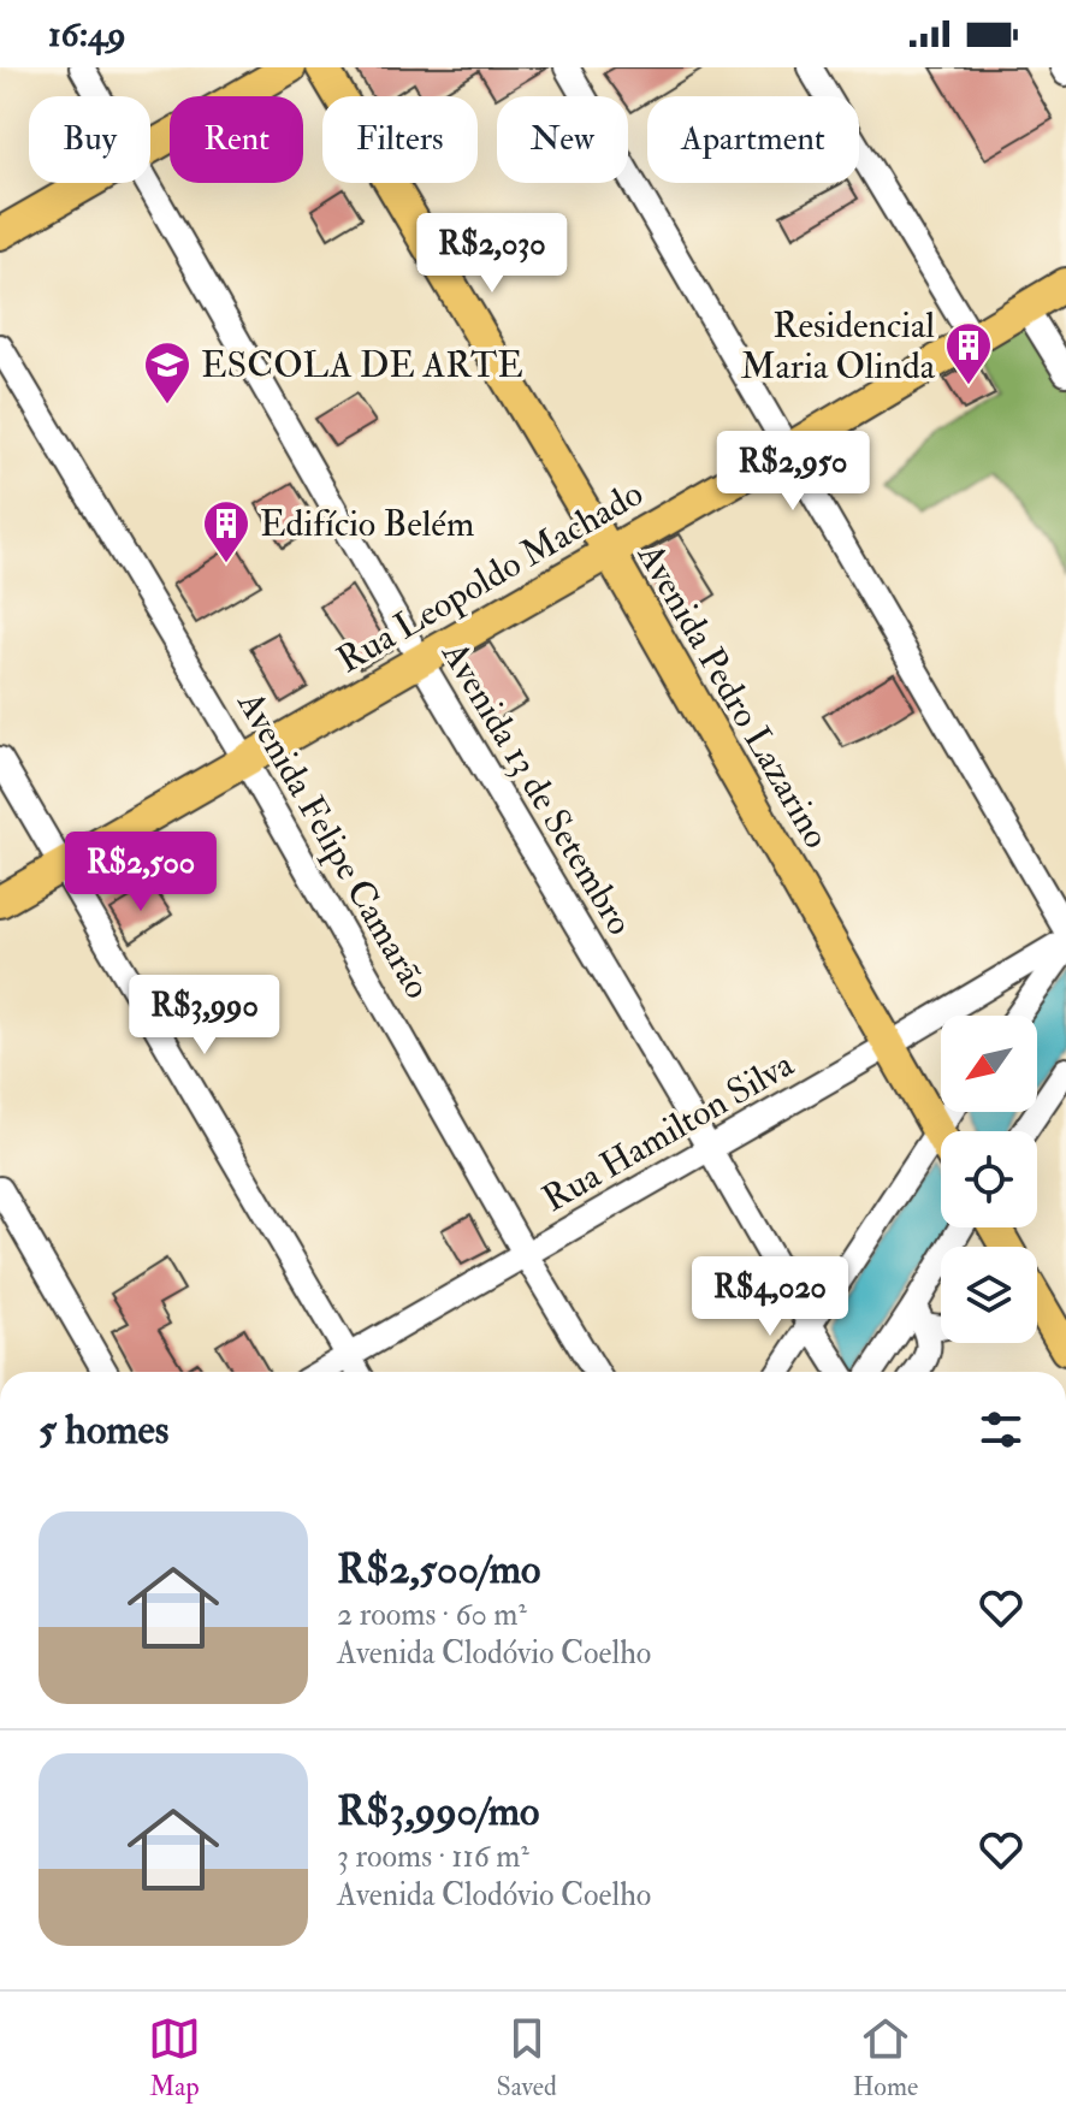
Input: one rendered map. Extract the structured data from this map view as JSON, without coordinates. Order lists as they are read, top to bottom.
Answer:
{
  "streets": {
    "main road": ["Rua Leopoldo Machado", "Avenida Pedro Lazarino"],
    "street": ["Avenida 13 de Setembro", "Avenida Felipe Camarão", "Rua Hamilton Silva"]
  },
  "crossings": [
    ["Rua Leopoldo Machado", "Avenida Pedro Lazarino"],
    ["Rua Leopoldo Machado", "Avenida 13 de Setembro"],
    ["Rua Leopoldo Machado", "Avenida Felipe Camarão"],
    ["Avenida Pedro Lazarino", "Rua Hamilton Silva"],
    ["Avenida 13 de Setembro", "Rua Hamilton Silva"],
    ["Avenida Felipe Camarão", "Rua Hamilton Silva"]
  ],
  "places": {
    "building": ["Residencial Maria Olinda", "Edifício Belém"],
    "school or university": ["ESCOLA DE ARTE"]
  },
  "north": "bottom left",
  "page": {
    "status": "16:49",
    "chip": [
      "Buy",
      "Rent",
      "Filters",
      "New",
      "Apartment"
    ],
    "price": [
      "R$2,030",
      "R$2,950",
      "R$2,500",
      "R$3,990",
      "R$4,020"
    ],
    "heading": "5 homes",
    "list": [
      {
        "name": "R$2,500/mo",
        "note": "2 rooms · 60 m² · Avenida Clodóvio Coelho"
      },
      {
        "name": "R$3,990/mo",
        "note": "3 rooms · 116 m² · Avenida Clodóvio Coelho"
      }
    ],
    "tabs": ["Map", "Saved", "Home"]
  }
}
